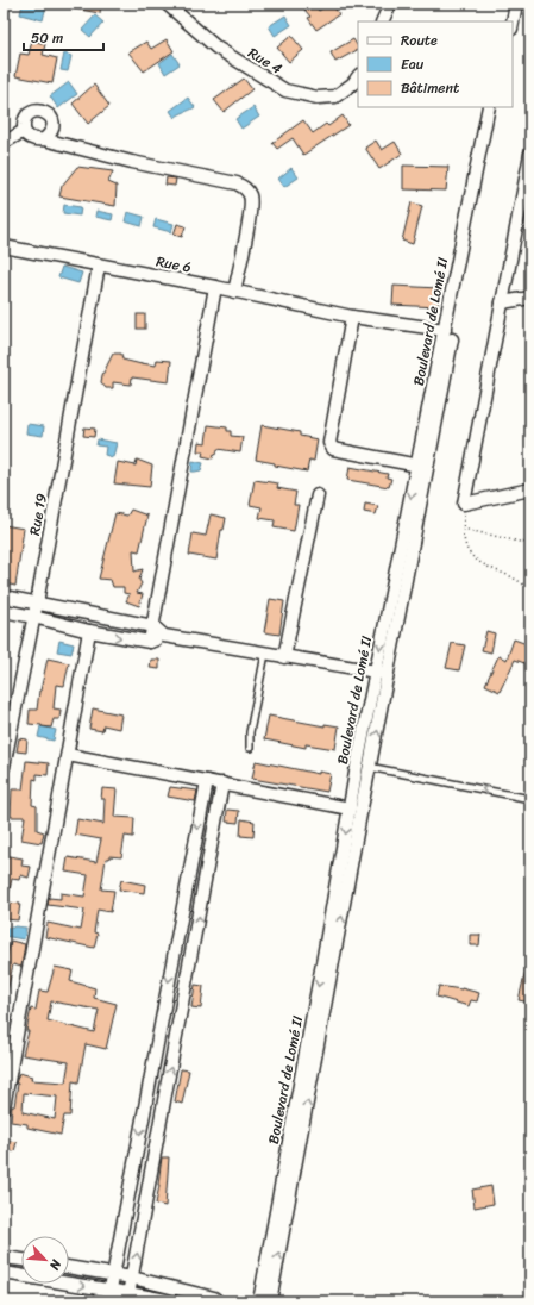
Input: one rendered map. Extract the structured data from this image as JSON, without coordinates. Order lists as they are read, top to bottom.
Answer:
{
  "streets": {
    "street": [
      "Rue 4",
      "Rue 6",
      "Boulevard de Lomé II",
      "Rue 19"
    ]
  },
  "crossings": [
    ["Rue 6", "Boulevard de Lomé II"],
    ["Rue 6", "Rue 19"]
  ],
  "legend": ["Route", "Eau", "Bâtiment"],
  "scale_bar": "50 m",
  "north": "bottom right"
}
